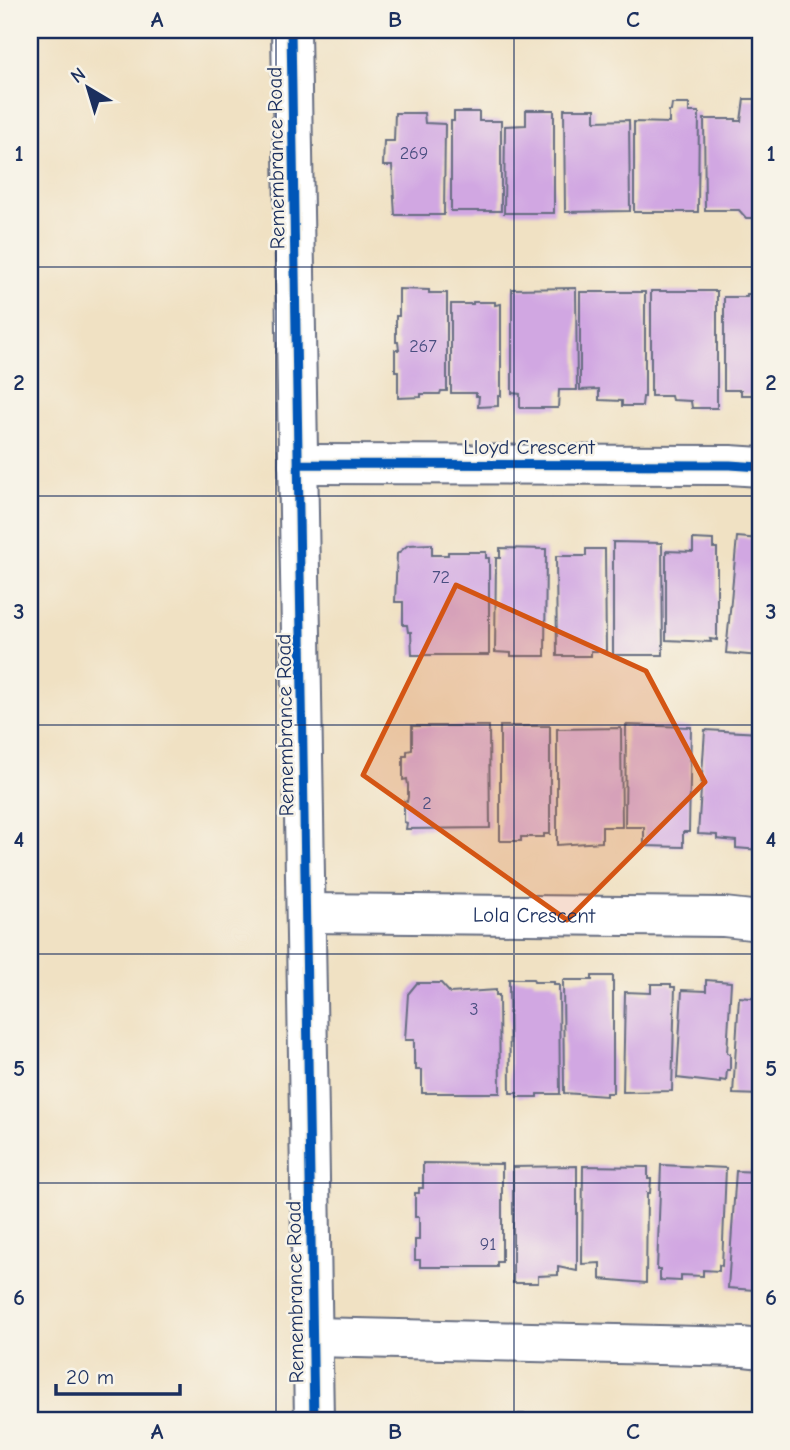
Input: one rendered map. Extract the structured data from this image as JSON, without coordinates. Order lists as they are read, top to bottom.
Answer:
{
  "streets": {
    "street": ["Remembrance Road", "Lloyd Crescent", "Lola Crescent"]
  },
  "crossings": [
    ["Remembrance Road", "Lloyd Crescent"],
    ["Remembrance Road", "Lola Crescent"]
  ],
  "house_numbers": [
    "269",
    "267",
    "72",
    "2",
    "3",
    "91"
  ],
  "scale_bar": "20 m",
  "north": "top left",
  "grid": {
    "columns": ["A", "B", "C"],
    "rows": [
      "1",
      "2",
      "3",
      "4",
      "5",
      "6"
    ]
  }
}
